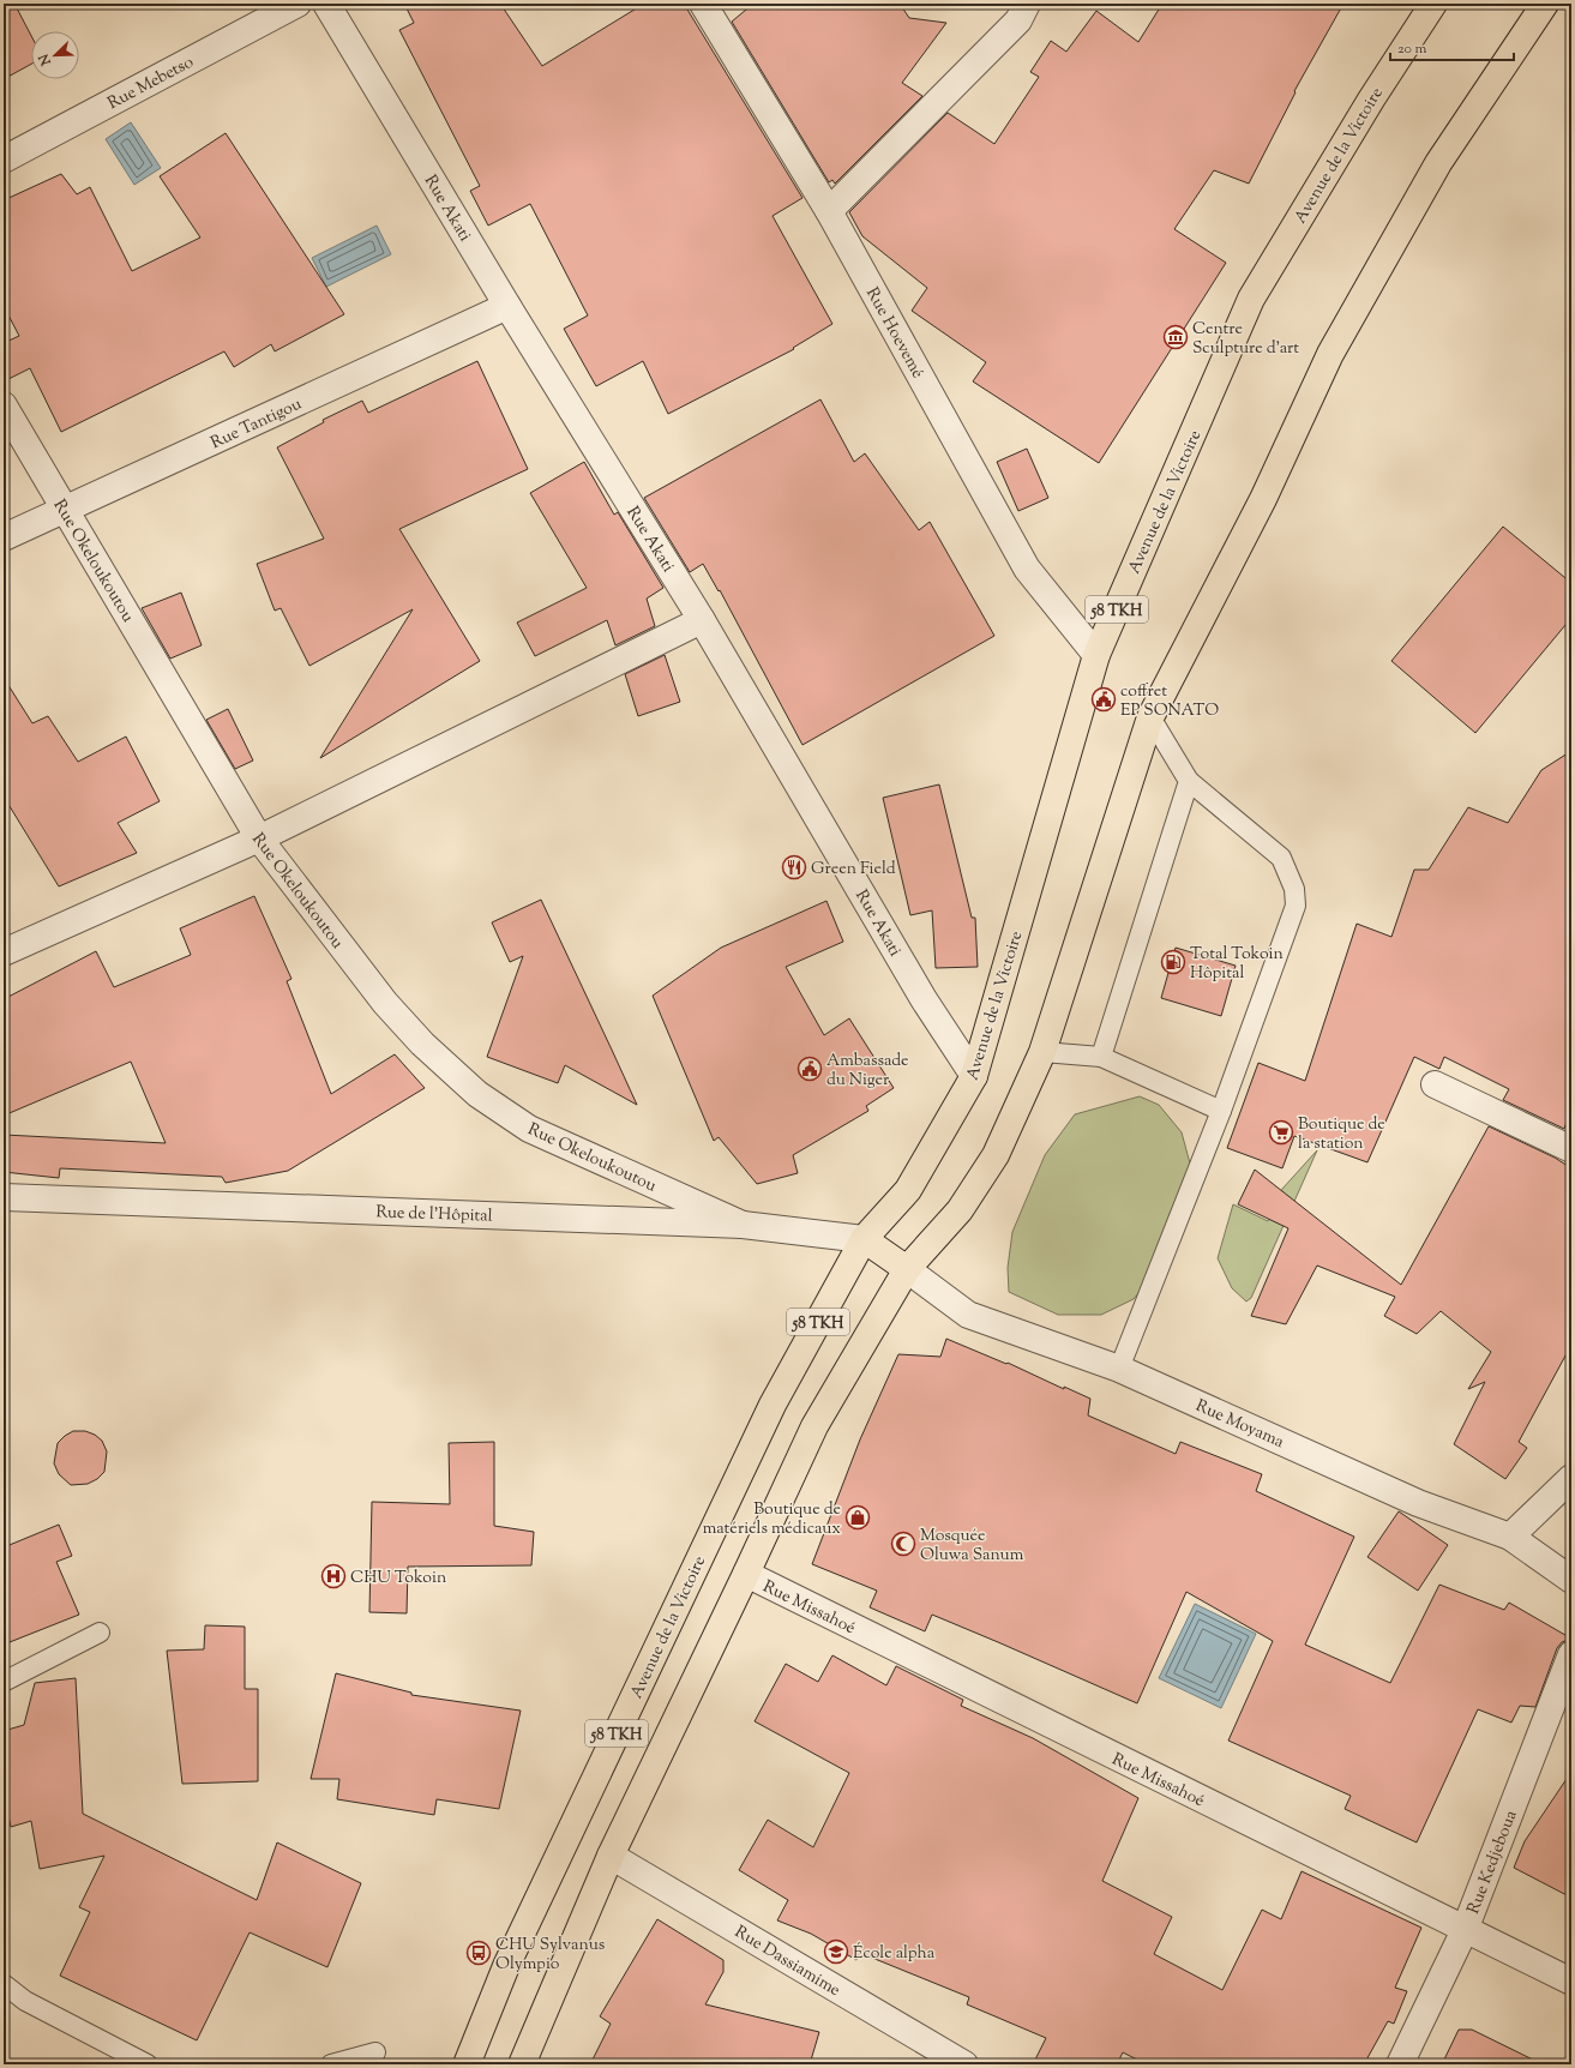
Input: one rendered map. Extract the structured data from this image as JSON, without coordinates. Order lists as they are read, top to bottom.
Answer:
{
  "streets": {
    "highway": ["Avenue de la Victoire", "58 TKH"],
    "street": [
      "Rue Mebetso",
      "Rue Akati",
      "Rue Hoevemé",
      "Rue Tantigou",
      "Rue Okeloukoutou",
      "Rue de l'Hôpital",
      "Rue Moyama",
      "Rue Missahoé",
      "Rue Kedjeboua",
      "Rue Dassiamime"
    ]
  },
  "crossings": [
    ["Avenue de la Victoire", "Rue Akati"],
    ["Avenue de la Victoire", "Rue Hoevemé"],
    ["Avenue de la Victoire", "Rue de l'Hôpital"],
    ["Rue Akati", "Rue Tantigou"],
    ["Rue Tantigou", "Rue Okeloukoutou"],
    ["Rue Okeloukoutou", "Rue de l'Hôpital"],
    ["58 TKH", "Rue Moyama"],
    ["58 TKH", "Rue Missahoé"],
    ["58 TKH", "Rue Dassiamime"],
    ["Rue Missahoé", "Rue Kedjeboua"]
  ],
  "places": {
    "museum": ["Centre Sculpture d'art"],
    "public building": ["coffret EP SONATO", "Ambassade du Niger"],
    "restaurant": ["Green Field"],
    "fuel station": ["Total Tokoin Hôpital"],
    "supermarket": ["Boutique de la station"],
    "shop": ["Boutique de matériels médicaux"],
    "mosque": ["Mosquée Oluwa Sanum"],
    "hospital": ["CHU Tokoin"],
    "school or university": ["École alpha"],
    "bus stop": ["CHU Sylvanus Olympio"]
  },
  "scale_bar": "20 m",
  "north": "bottom left"
}
